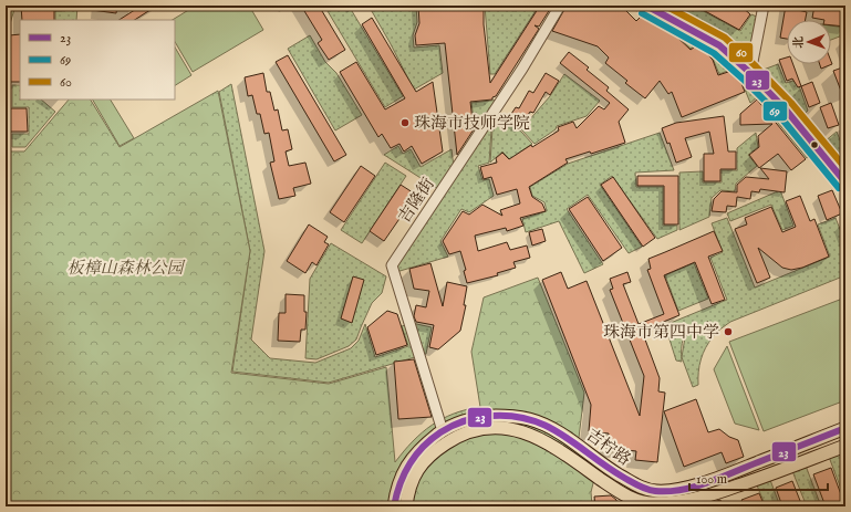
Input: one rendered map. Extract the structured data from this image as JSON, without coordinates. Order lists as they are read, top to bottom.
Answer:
{
  "streets": {
    "main road": ["吉柠路"],
    "lane": ["吉隆街"]
  },
  "crossings": [
    ["吉隆街", "吉柠路"]
  ],
  "parks": ["板樟山森林公园"],
  "places": ["珠海市技师学院", "珠海市第四中学"],
  "lines": ["transit line 23", "transit line 60", "transit line 69"],
  "legend": ["23", "69", "60"],
  "scale_bar": "100 m",
  "north": "left"
}
